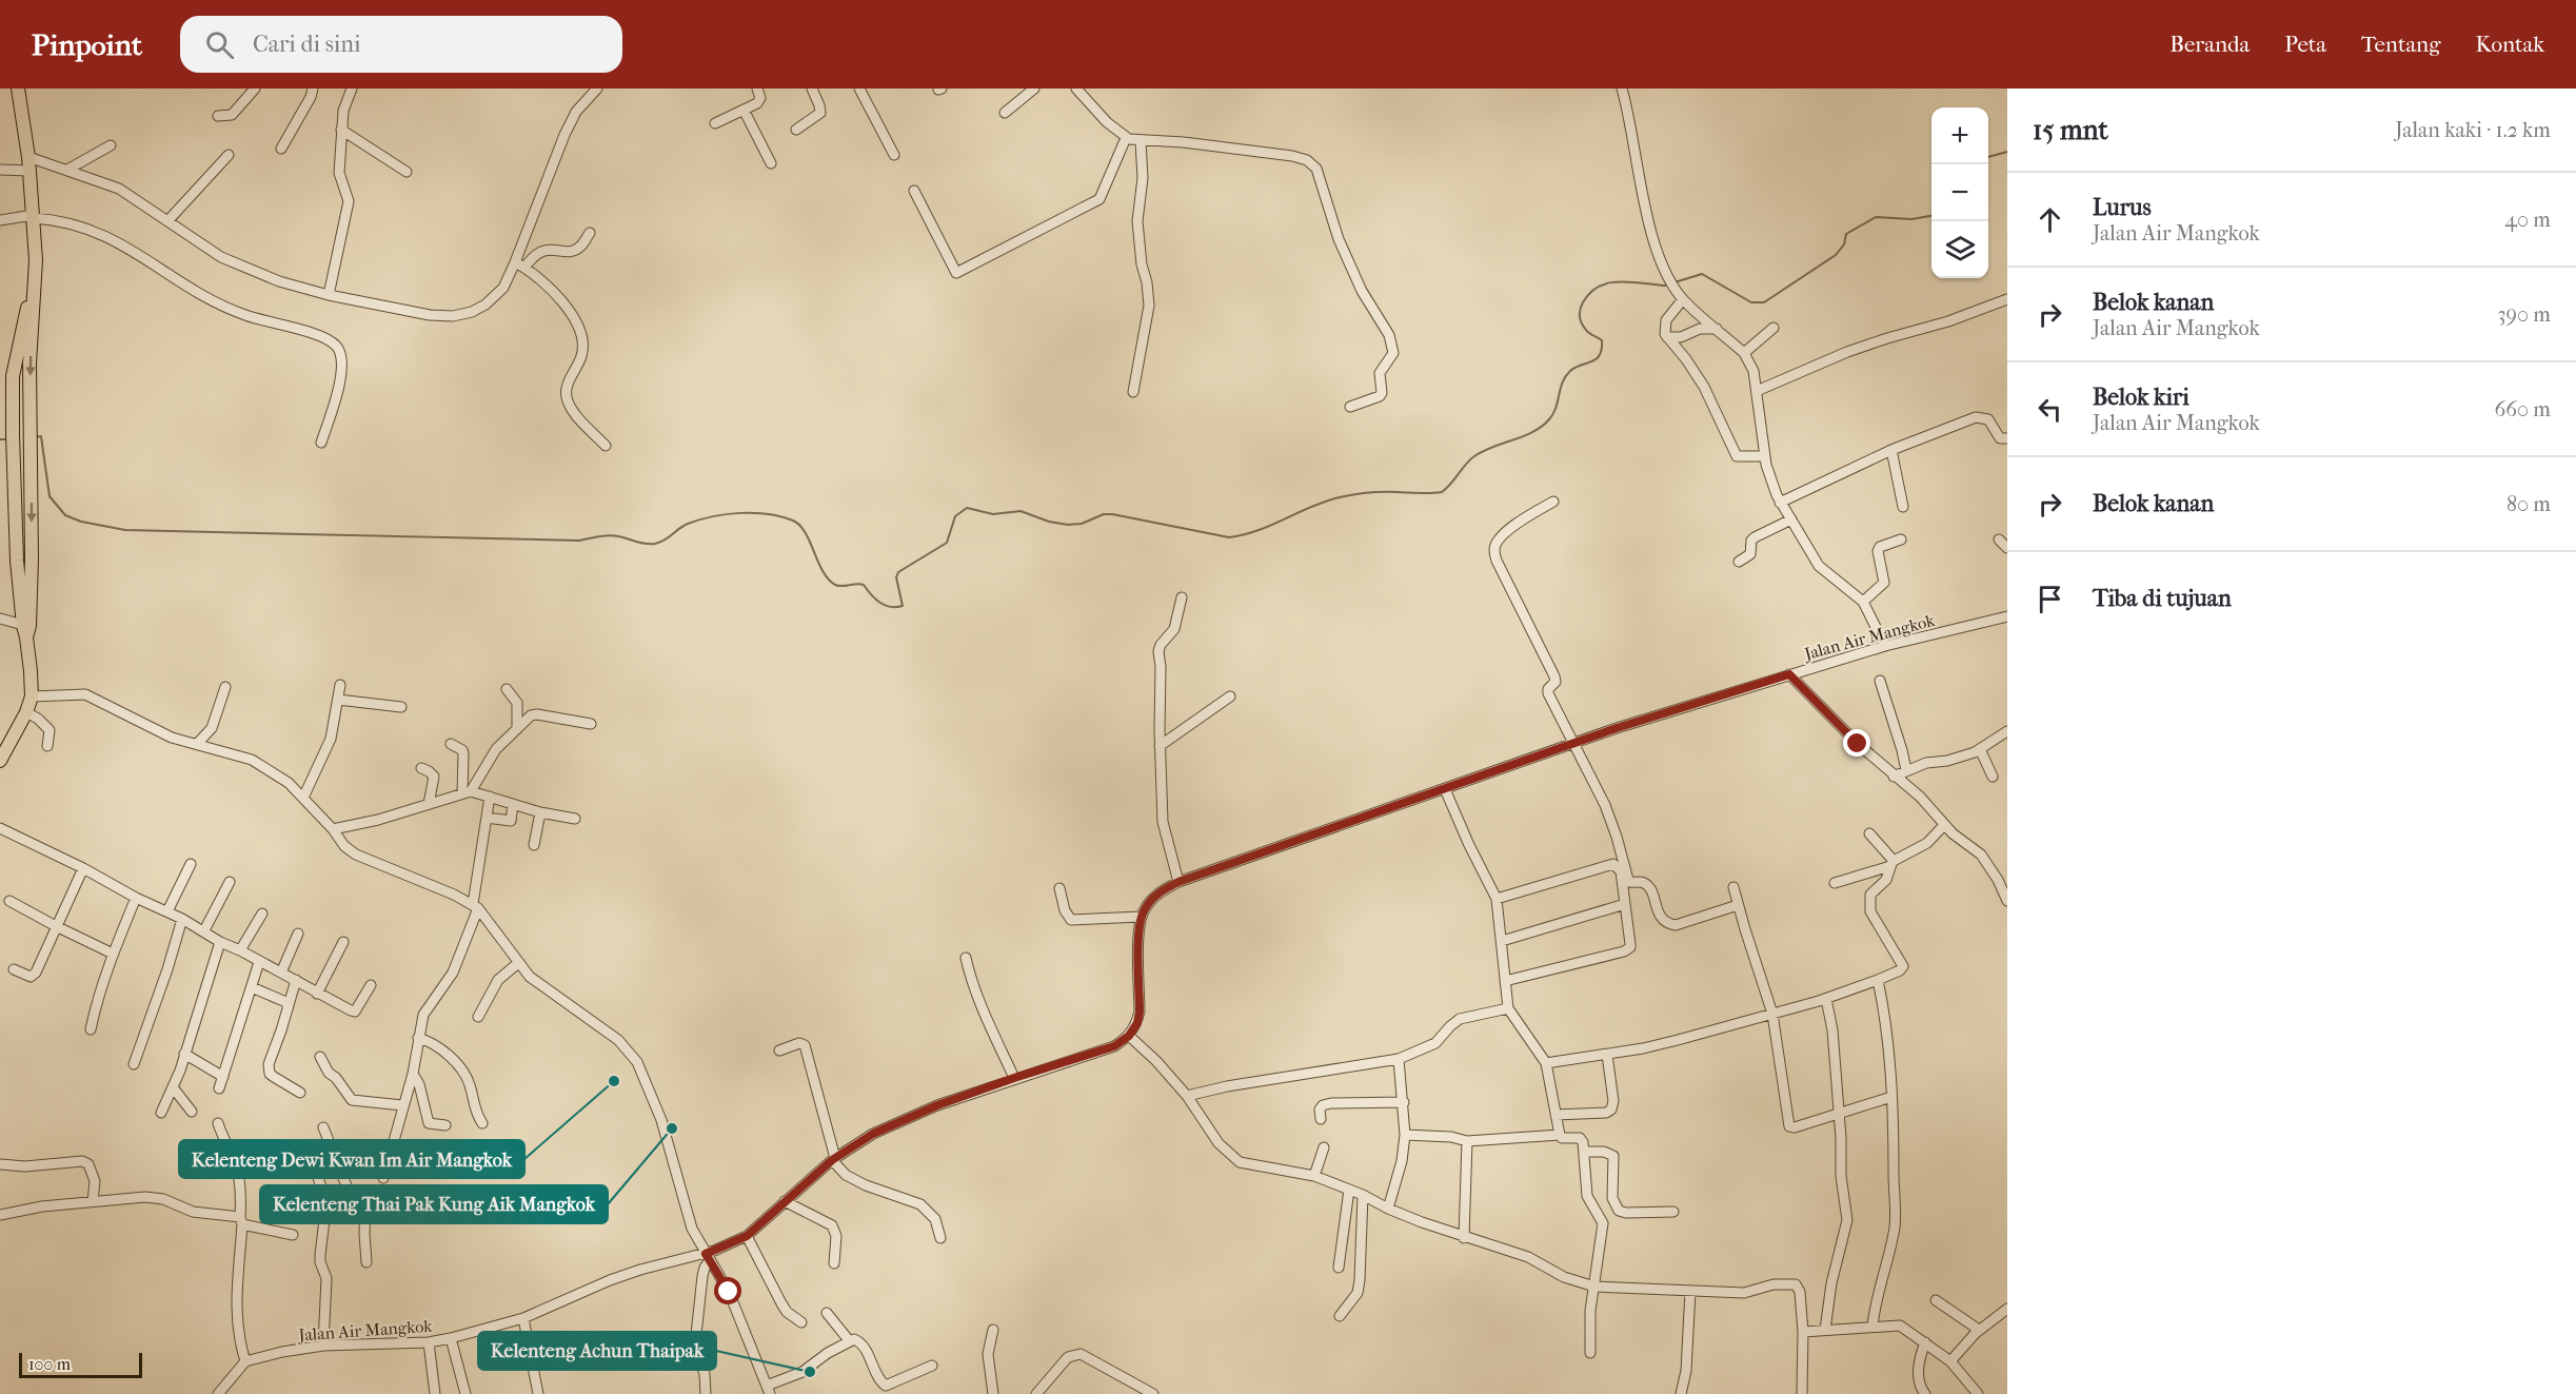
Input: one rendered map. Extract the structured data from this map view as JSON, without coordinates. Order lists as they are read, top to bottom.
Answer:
{
  "streets": {
    "street": ["Jalan Air Mangkok"]
  },
  "places": ["Kelenteng Dewi Kwan Im Air Mangkok", "Kelenteng Thai Pak Kung Aik Mangkok", "Kelenteng Achun Thaipak"],
  "scale_bar": "100 m",
  "page": {
    "header": "Pinpoint",
    "search": "Cari di sini",
    "nav": [
      "Beranda",
      "Peta",
      "Tentang",
      "Kontak"
    ],
    "heading": ["15 mnt", "Jalan kaki · 1.2 km"],
    "map_buttons": ["+", "−"],
    "list": [
      ["Lurus", "Jalan Air Mangkok", "40 m"],
      ["Belok kanan", "Jalan Air Mangkok", "390 m"],
      ["Belok kiri", "Jalan Air Mangkok", "660 m"],
      ["Belok kanan", "80 m"],
      "Tiba di tujuan"
    ],
    "scale": "100 m"
  }
}
